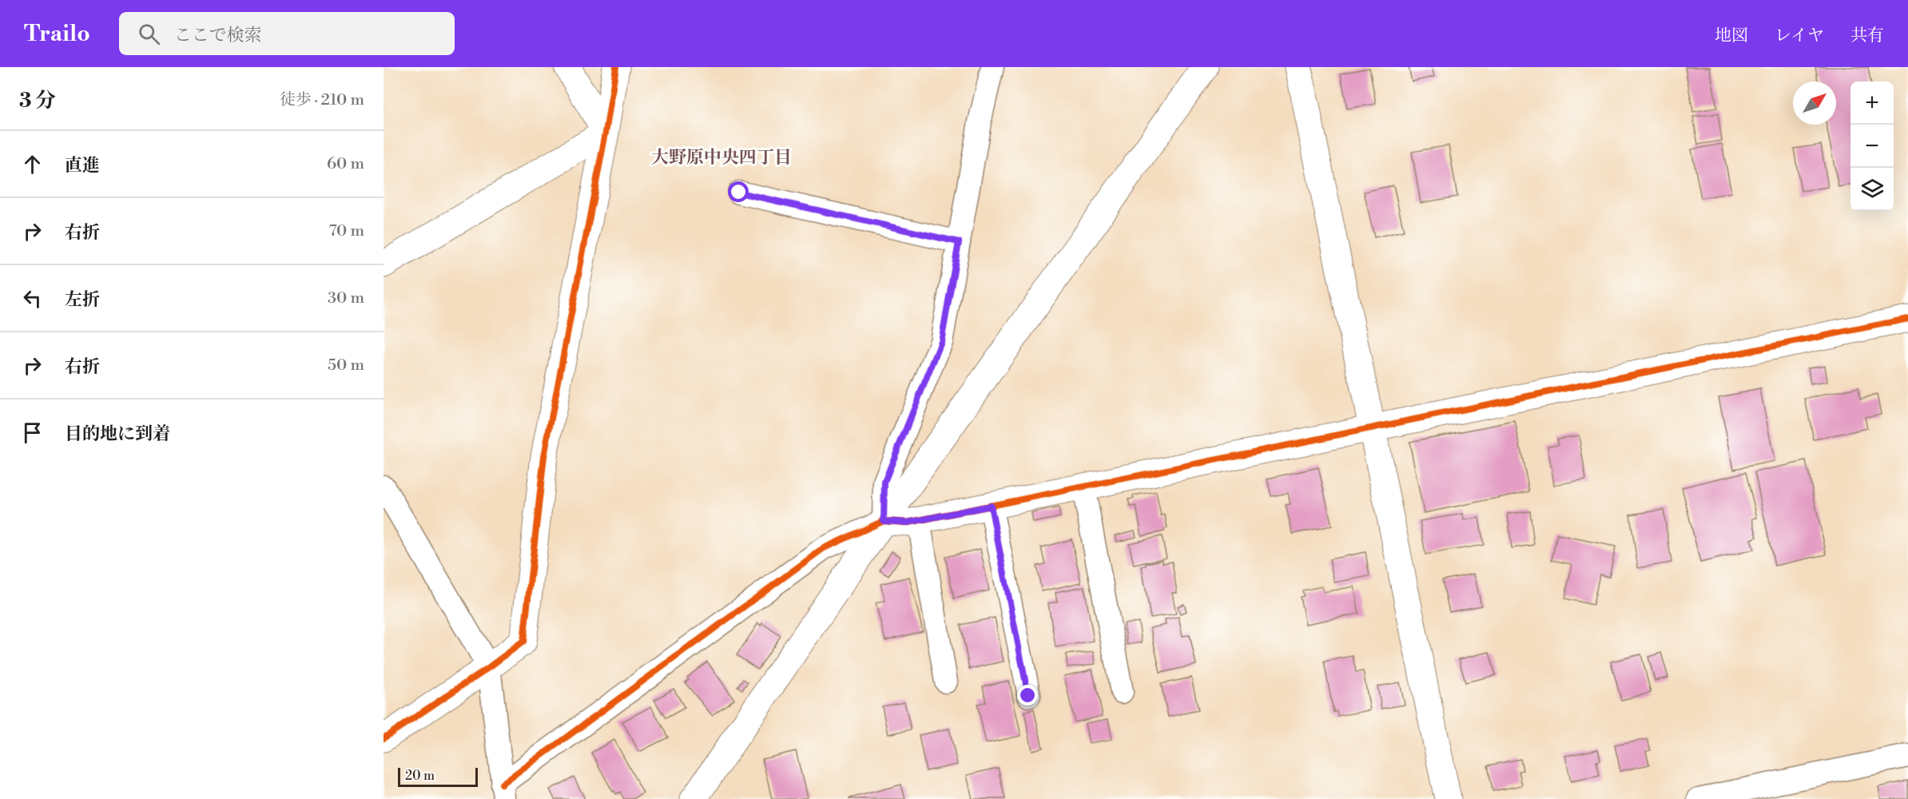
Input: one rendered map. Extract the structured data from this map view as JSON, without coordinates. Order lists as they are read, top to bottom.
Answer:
{
  "districts": ["大野原中央四丁目"],
  "scale_bar": "20 m",
  "north": "top right",
  "page": {
    "header": "Trailo",
    "search": "ここで検索",
    "nav": ["地図", "レイヤ", "共有"],
    "heading": ["3 分", "徒歩 · 210 m"],
    "map_buttons": ["+", "−"],
    "list": [
      ["直進", "60 m"],
      ["右折", "70 m"],
      ["左折", "30 m"],
      ["右折", "50 m"],
      "目的地に到着"
    ],
    "scale": "20 m"
  }
}
